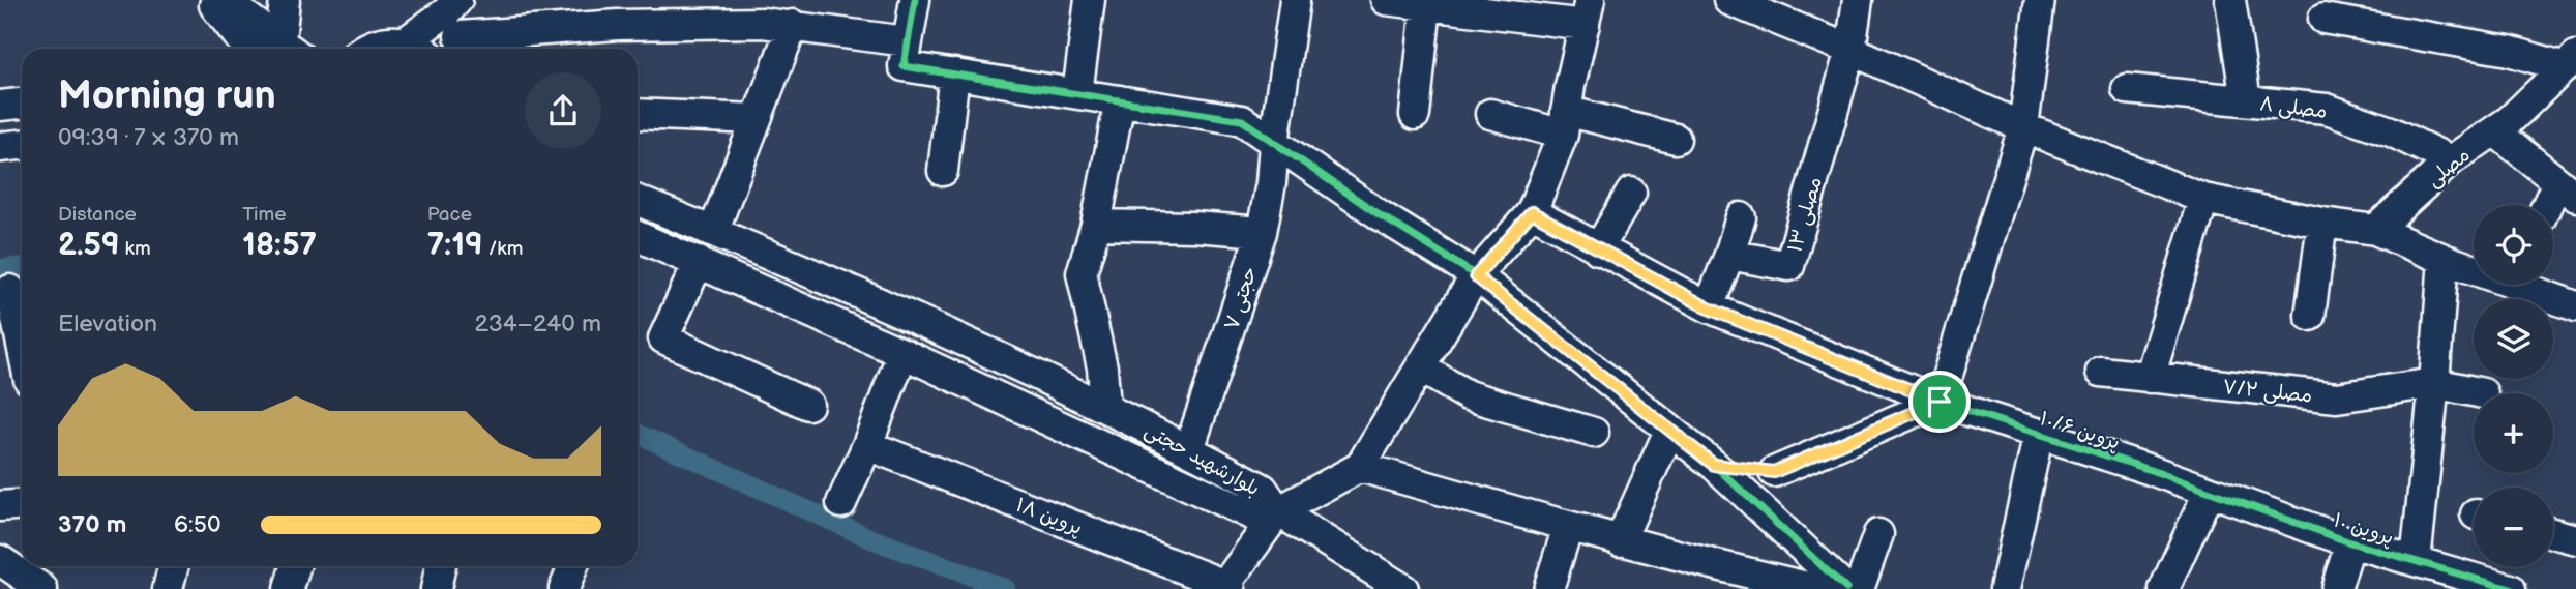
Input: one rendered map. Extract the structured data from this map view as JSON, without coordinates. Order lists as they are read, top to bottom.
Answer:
{
  "streets": {
    "street": [
      "مصلی ۸",
      "مصلی",
      "مصلی ۱۳",
      "حجتی ۷",
      "مصلی ۷/۲",
      "پروین ۱۰/۶",
      "بلوارشهید حجتی",
      "پروین ۱۸",
      "پروین ۱۰"
    ]
  },
  "crossings": [
    ["مصلی ۸", "مصلی"],
    ["حجتی ۷", "بلوارشهید حجتی"],
    ["پروین ۱۰/۶", "پروین ۱۰"]
  ],
  "page": {
    "heading": ["Morning run", "09:39 · 7 × 370 m"],
    "stats": [
      ["Distance", "2.59 km"],
      ["Time", "18:57"],
      ["Pace", "7:19 /km"]
    ],
    "map_buttons": ["+", "−"],
    "chart": ["Elevation", "234–240 m"],
    "list": [
      {
        "name": "370 m",
        "note": "6:50"
      }
    ]
  }
}
